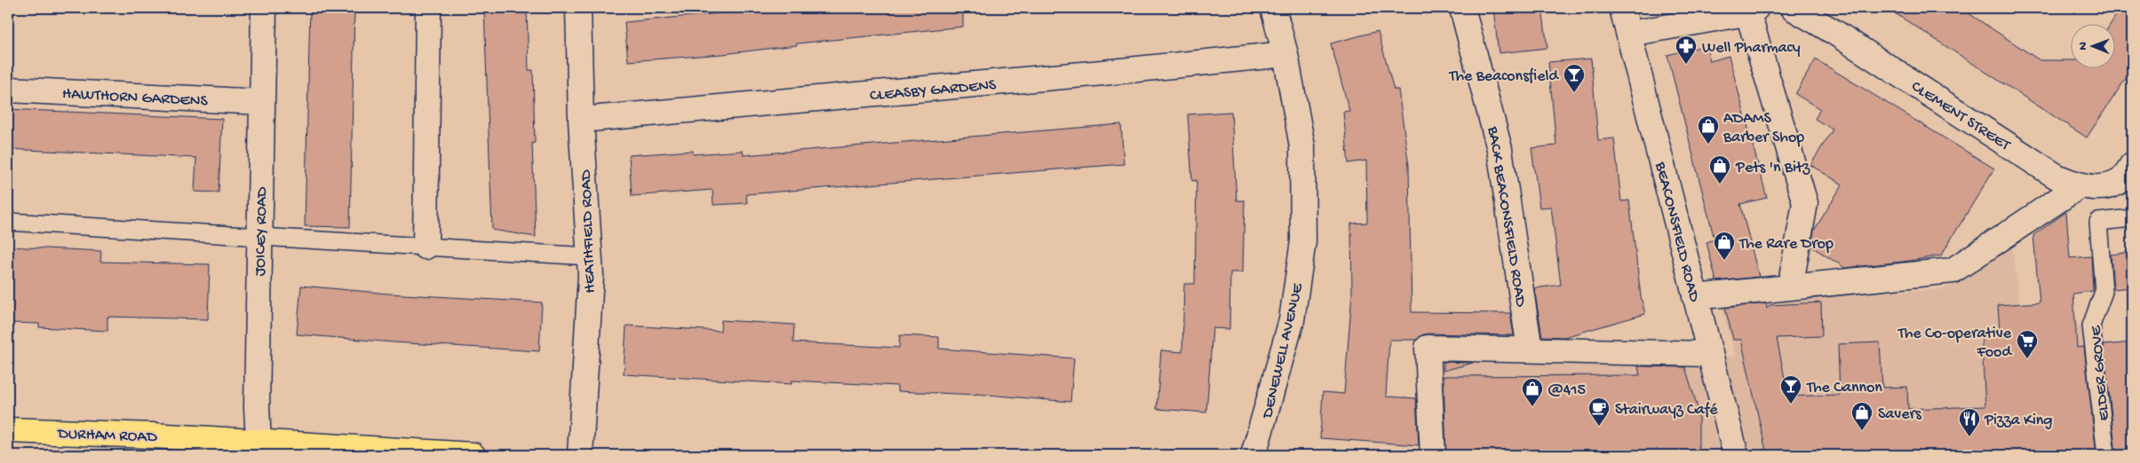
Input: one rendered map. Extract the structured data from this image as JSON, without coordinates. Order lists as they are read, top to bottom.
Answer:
{
  "streets": {
    "main road": ["DURHAM ROAD"],
    "street": [
      "CLEASBY GARDENS",
      "HAWTHORN GARDENS",
      "CLEMENT STREET",
      "BACK BEACONSFIELD ROAD",
      "JOICEY ROAD",
      "HEATHFIELD ROAD",
      "BEACONSFIELD ROAD",
      "DENEWELL AVENUE"
    ],
    "lane": ["ELDER GROVE"]
  },
  "crossings": [
    ["CLEASBY GARDENS", "HEATHFIELD ROAD"],
    ["CLEASBY GARDENS", "DENEWELL AVENUE"],
    ["HAWTHORN GARDENS", "JOICEY ROAD"],
    ["JOICEY ROAD", "DURHAM ROAD"]
  ],
  "places": {
    "pharmacy": ["Well Pharmacy"],
    "bar": ["The Beaconsfield", "The Cannon"],
    "shop": [
      "ADAMS Barber Shop",
      "Pets 'n Bitz",
      "The Rare Drop",
      "@415",
      "Savers"
    ],
    "supermarket": ["The Co-operative Food"],
    "cafe": ["Stairwayz Café"],
    "restaurant": ["Pizza King"]
  },
  "north": "left"
}
